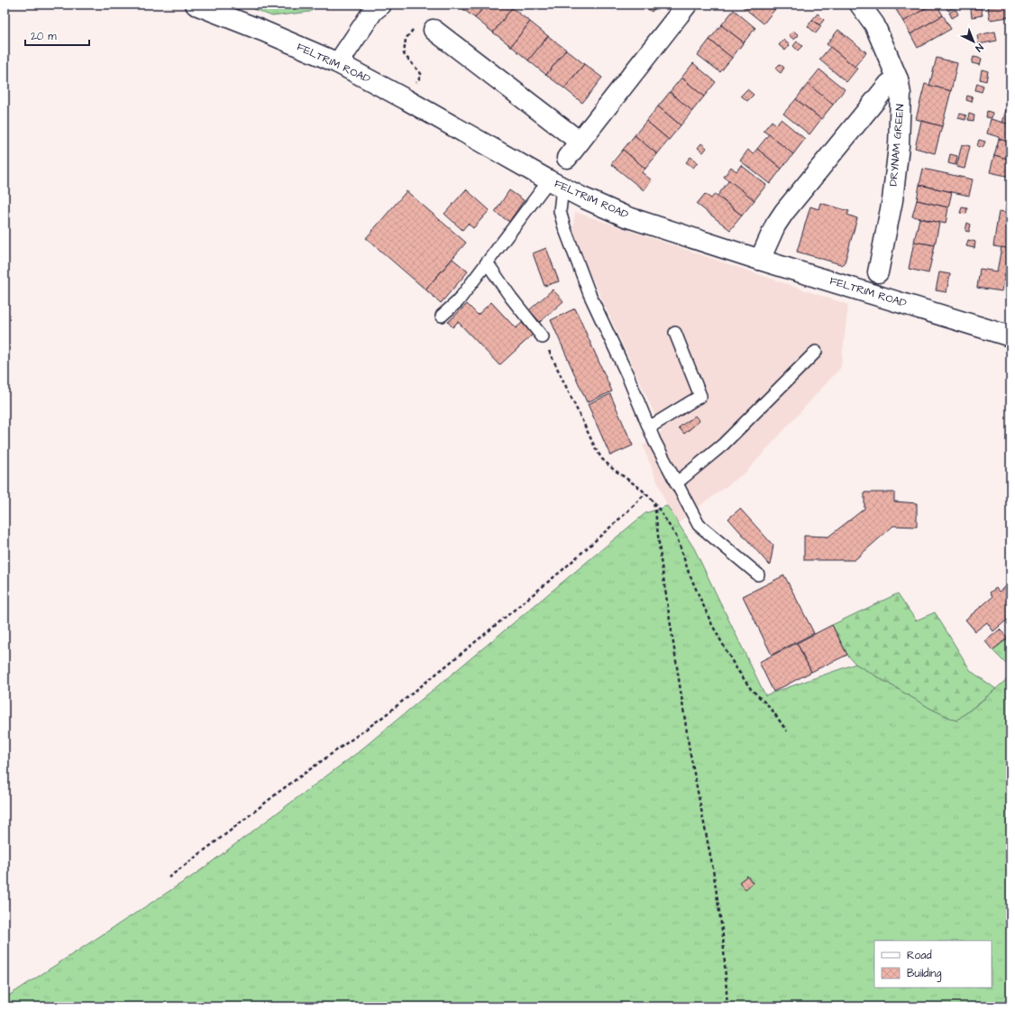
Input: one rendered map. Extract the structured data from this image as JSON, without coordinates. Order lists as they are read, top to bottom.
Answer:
{
  "streets": {
    "street": ["FELTRIM ROAD", "DRYNAM GREEN"]
  },
  "legend": ["Road", "Building"],
  "scale_bar": "20 m",
  "north": "bottom right"
}
